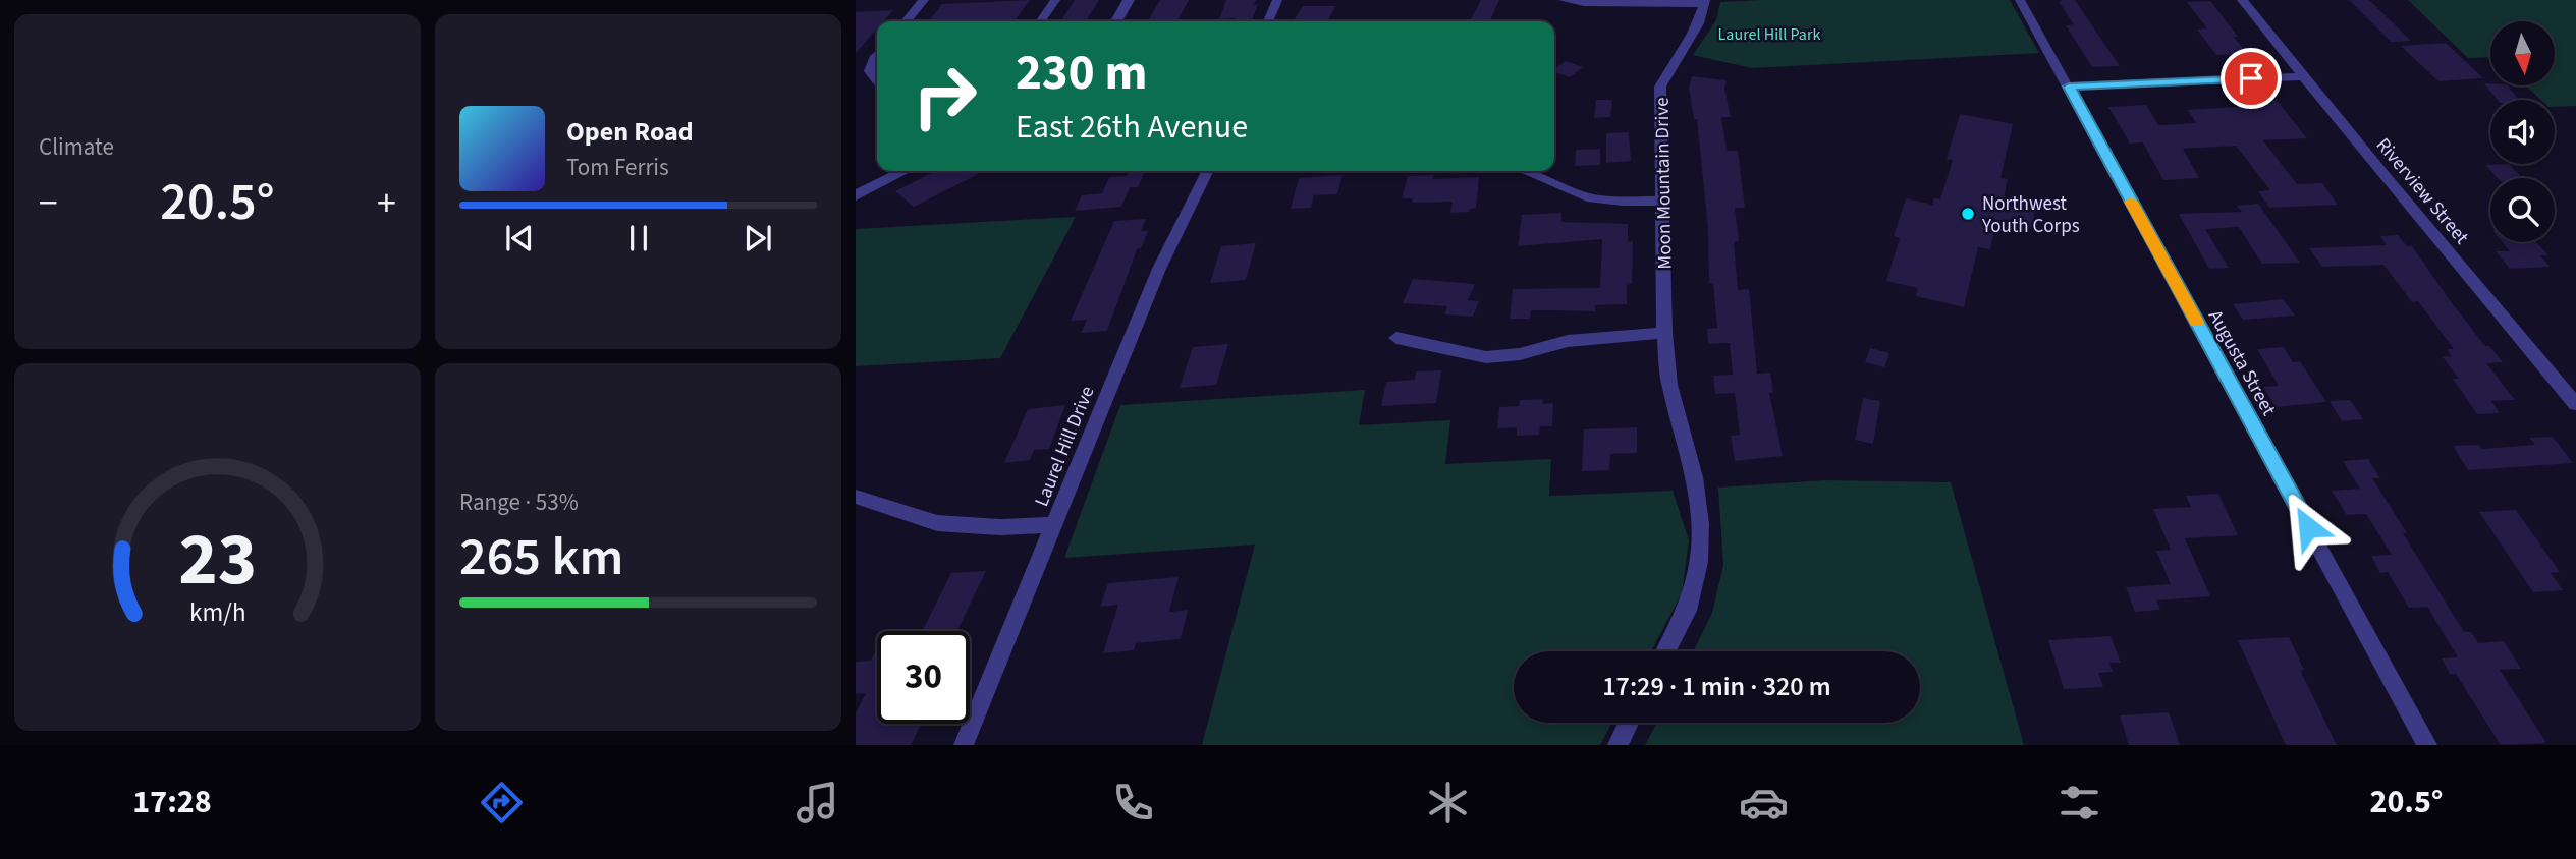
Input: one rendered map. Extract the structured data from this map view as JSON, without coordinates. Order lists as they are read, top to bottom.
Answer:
{
  "streets": {
    "street": [
      "Moon Mountain Drive",
      "Riverview Street",
      "Augusta Street",
      "Laurel Hill Drive"
    ]
  },
  "parks": ["Laurel Hill Park"],
  "places": ["Northwest Youth Corps"],
  "north": "bottom",
  "page": {
    "tile": [
      "Climate",
      ["Range · 53%", "265 km"]
    ],
    "turn": ["230 m", "East 26th Avenue"],
    "song": ["Open Road", "Tom Ferris"],
    "heat": ["−", "20.5°", "+"],
    "limit": "30",
    "trip": "17:29 · 1 min · 320 m",
    "tabs": ["17:28", "20.5°"],
    "gauge": ["23", "km/h"]
  }
}
